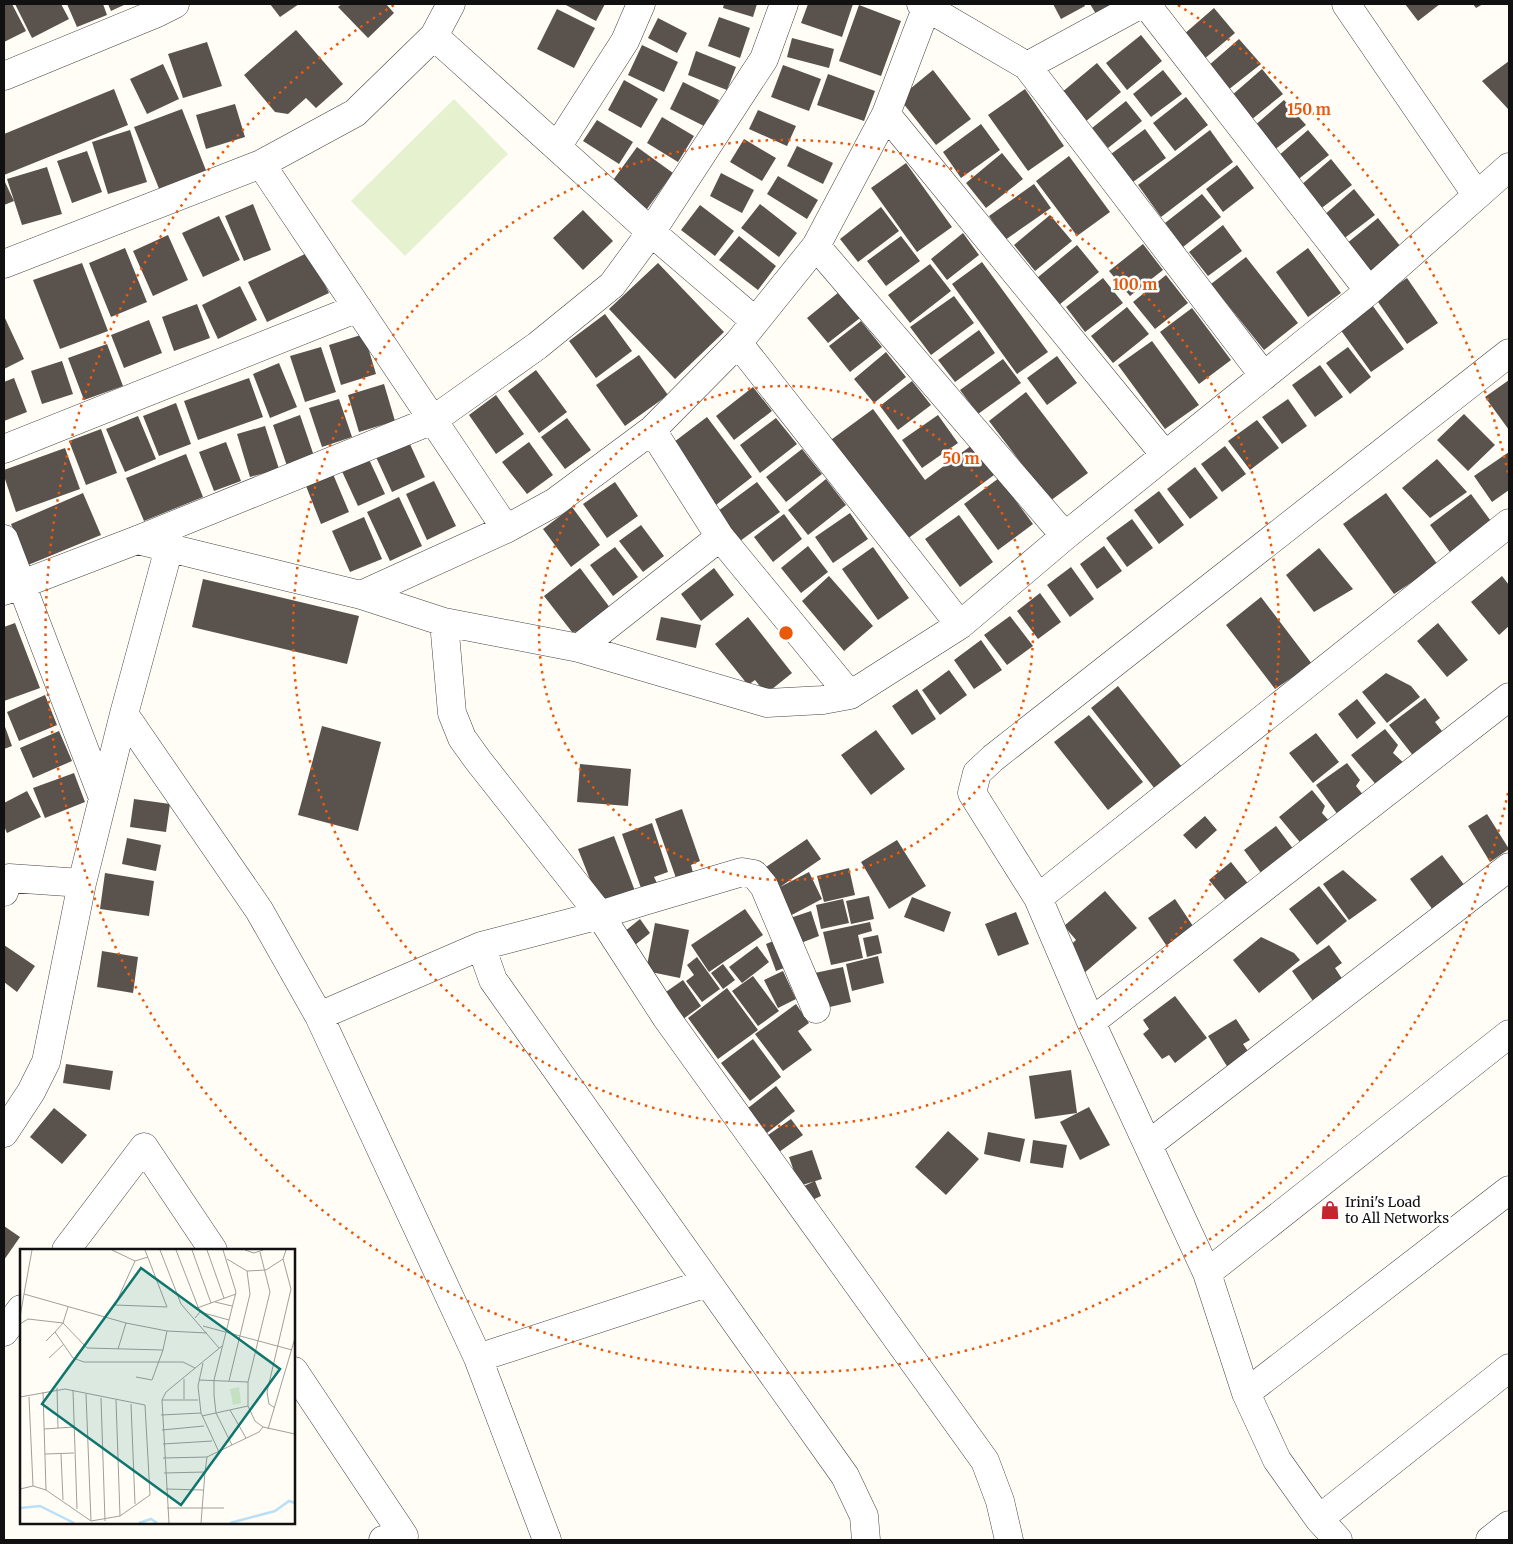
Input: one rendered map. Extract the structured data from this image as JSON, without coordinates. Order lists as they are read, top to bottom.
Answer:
{
  "places": {
    "shop": ["Irini's Load to All Networks"]
  },
  "rings": ["150 m", "100 m", "50 m"]
}
